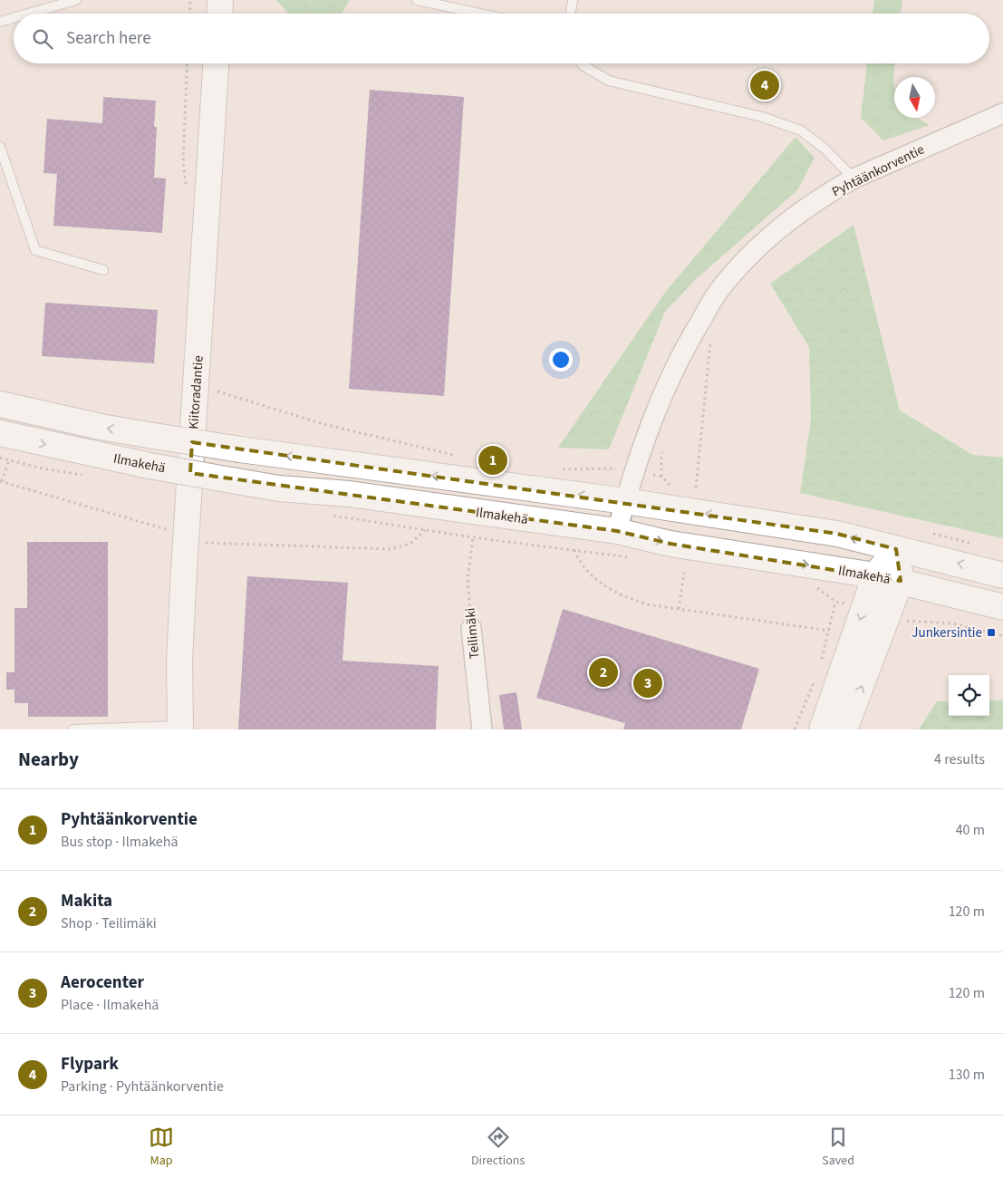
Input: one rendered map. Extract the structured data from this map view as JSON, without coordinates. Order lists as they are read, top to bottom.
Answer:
{
  "streets": {
    "main road": ["Kiitoradantie", "Ilmakehä"],
    "street": ["Pyhtäänkorventie", "Teilimäki"]
  },
  "crossings": [
    ["Pyhtäänkorventie", "Ilmakehä"]
  ],
  "places": {
    "transit": ["Junkersintie"]
  },
  "north": "bottom",
  "page": {
    "search": "Search here",
    "pins": [
      "4",
      "1",
      "2",
      "3"
    ],
    "heading": ["Nearby", "4 results"],
    "list": [
      {
        "mark": "1",
        "name": "Pyhtäänkorventie",
        "note": "Bus stop · Ilmakehä",
        "value": "40 m"
      },
      {
        "mark": "2",
        "name": "Makita",
        "note": "Shop · Teilimäki",
        "value": "120 m"
      },
      {
        "mark": "3",
        "name": "Aerocenter",
        "note": "Place · Ilmakehä",
        "value": "120 m"
      },
      {
        "mark": "4",
        "name": "Flypark",
        "note": "Parking · Pyhtäänkorventie",
        "value": "130 m"
      }
    ],
    "nav": ["Map", "Directions", "Saved"]
  }
}
